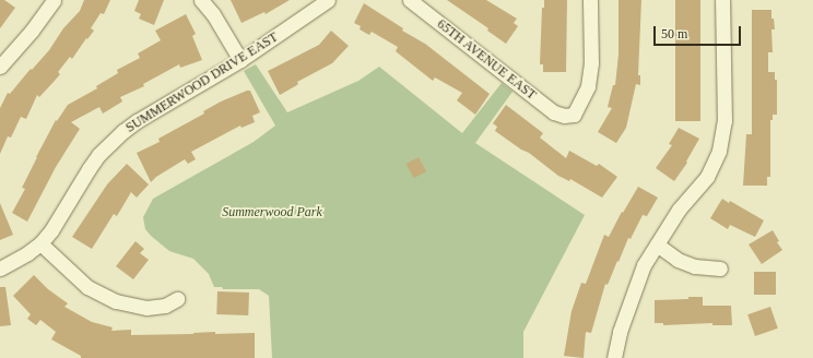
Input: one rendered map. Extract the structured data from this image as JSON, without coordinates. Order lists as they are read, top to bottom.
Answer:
{
  "streets": {
    "street": ["65TH AVENUE EAST", "SUMMERWOOD DRIVE EAST"]
  },
  "parks": ["Summerwood Park"],
  "scale_bar": "50 m"
}
